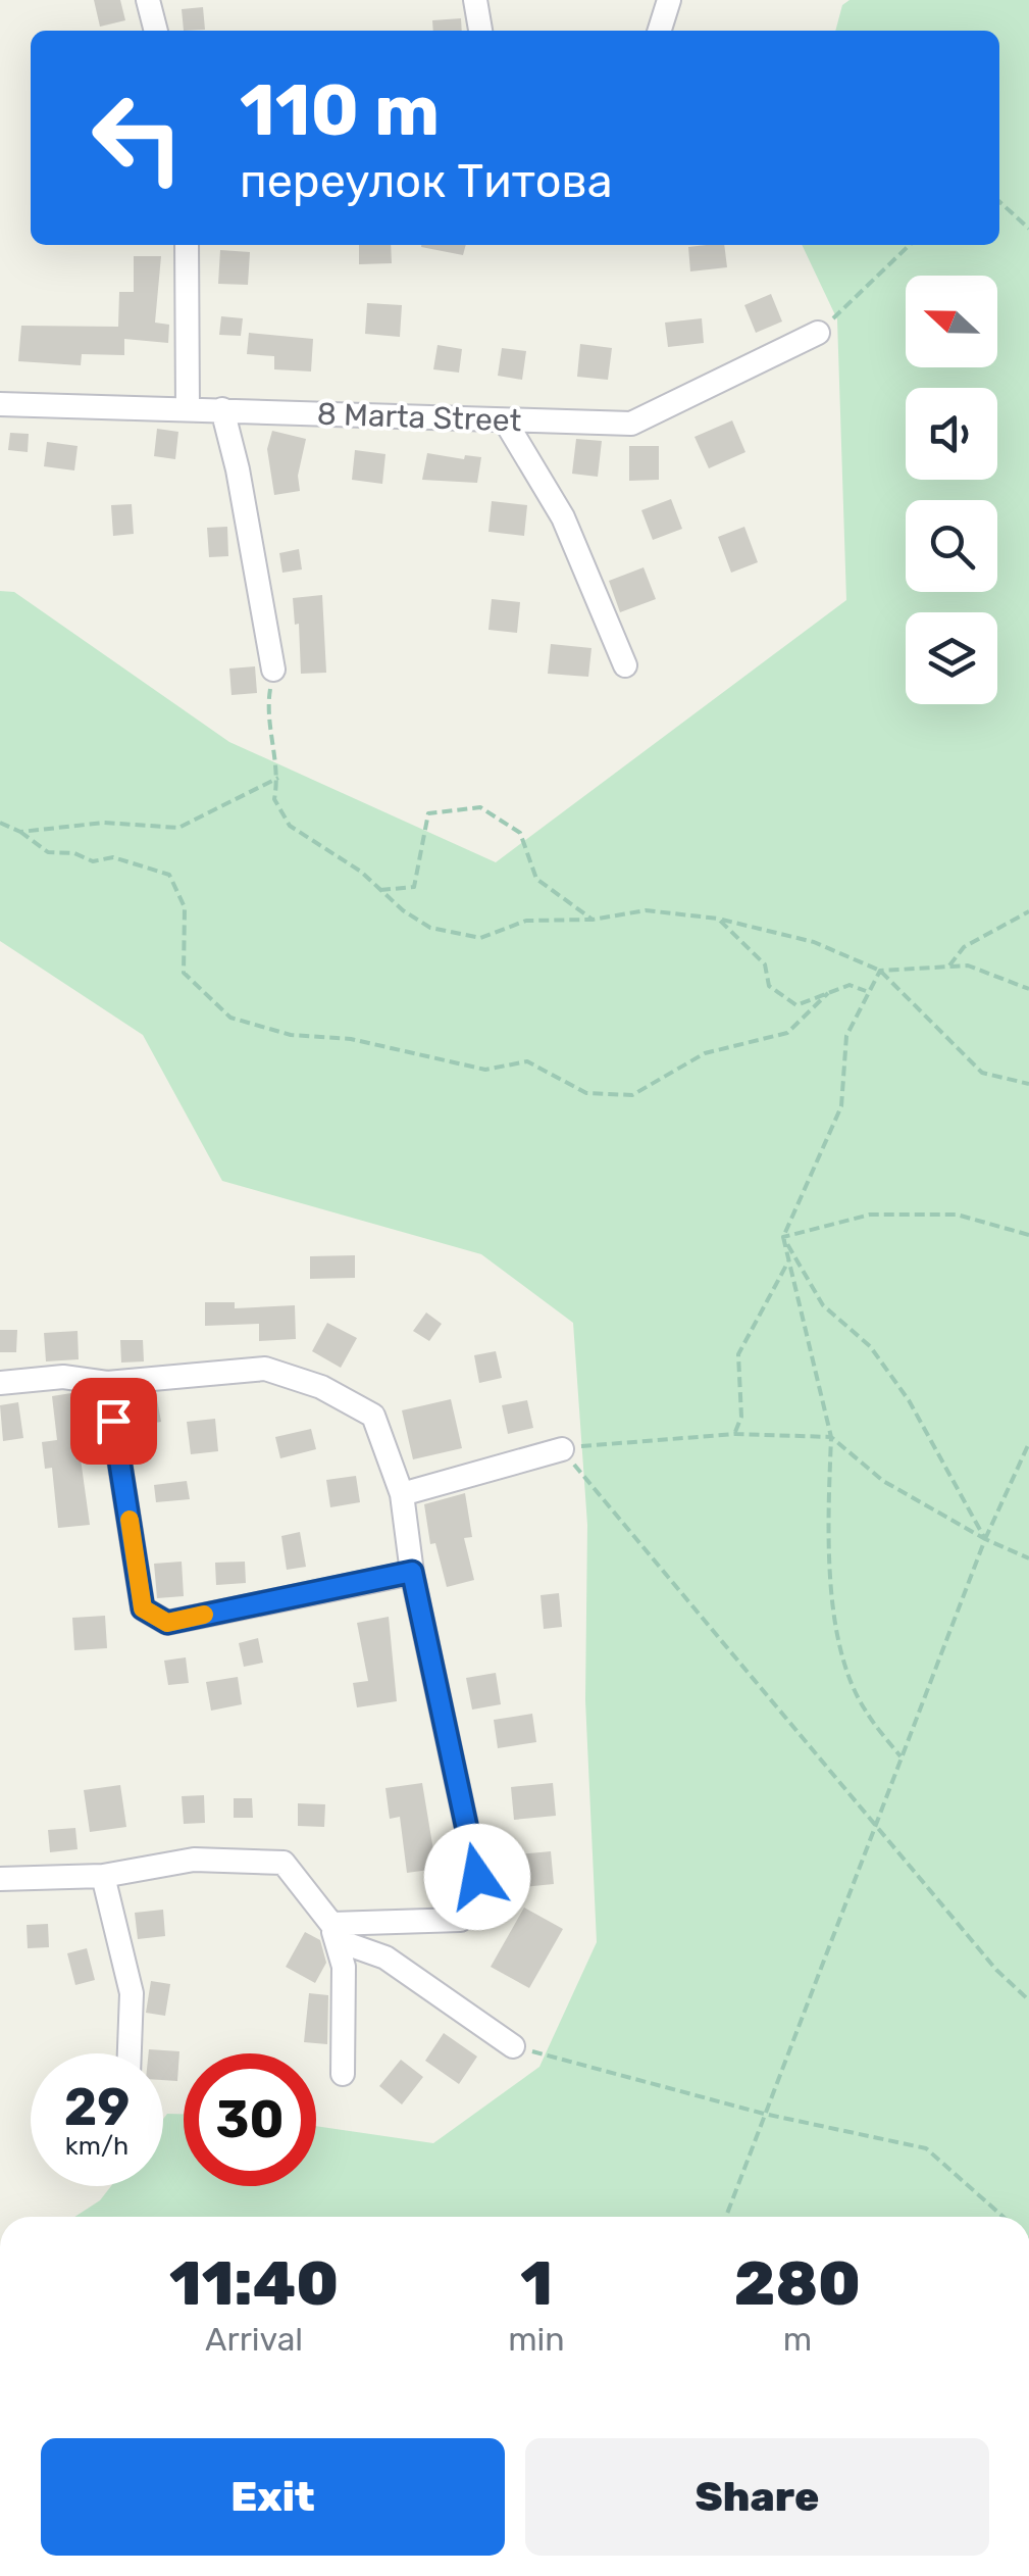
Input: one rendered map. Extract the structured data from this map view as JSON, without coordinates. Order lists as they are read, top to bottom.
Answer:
{
  "streets": {
    "street": ["8 Marta Street"]
  },
  "north": "left",
  "page": {
    "turn": ["110 m", "переулок Титова"],
    "speed": "29 km/h",
    "limit": "30",
    "eta": [
      "11:40",
      "Arrival",
      "1",
      "min",
      "280",
      "m"
    ],
    "buttons": ["Exit", "Share"]
  }
}
